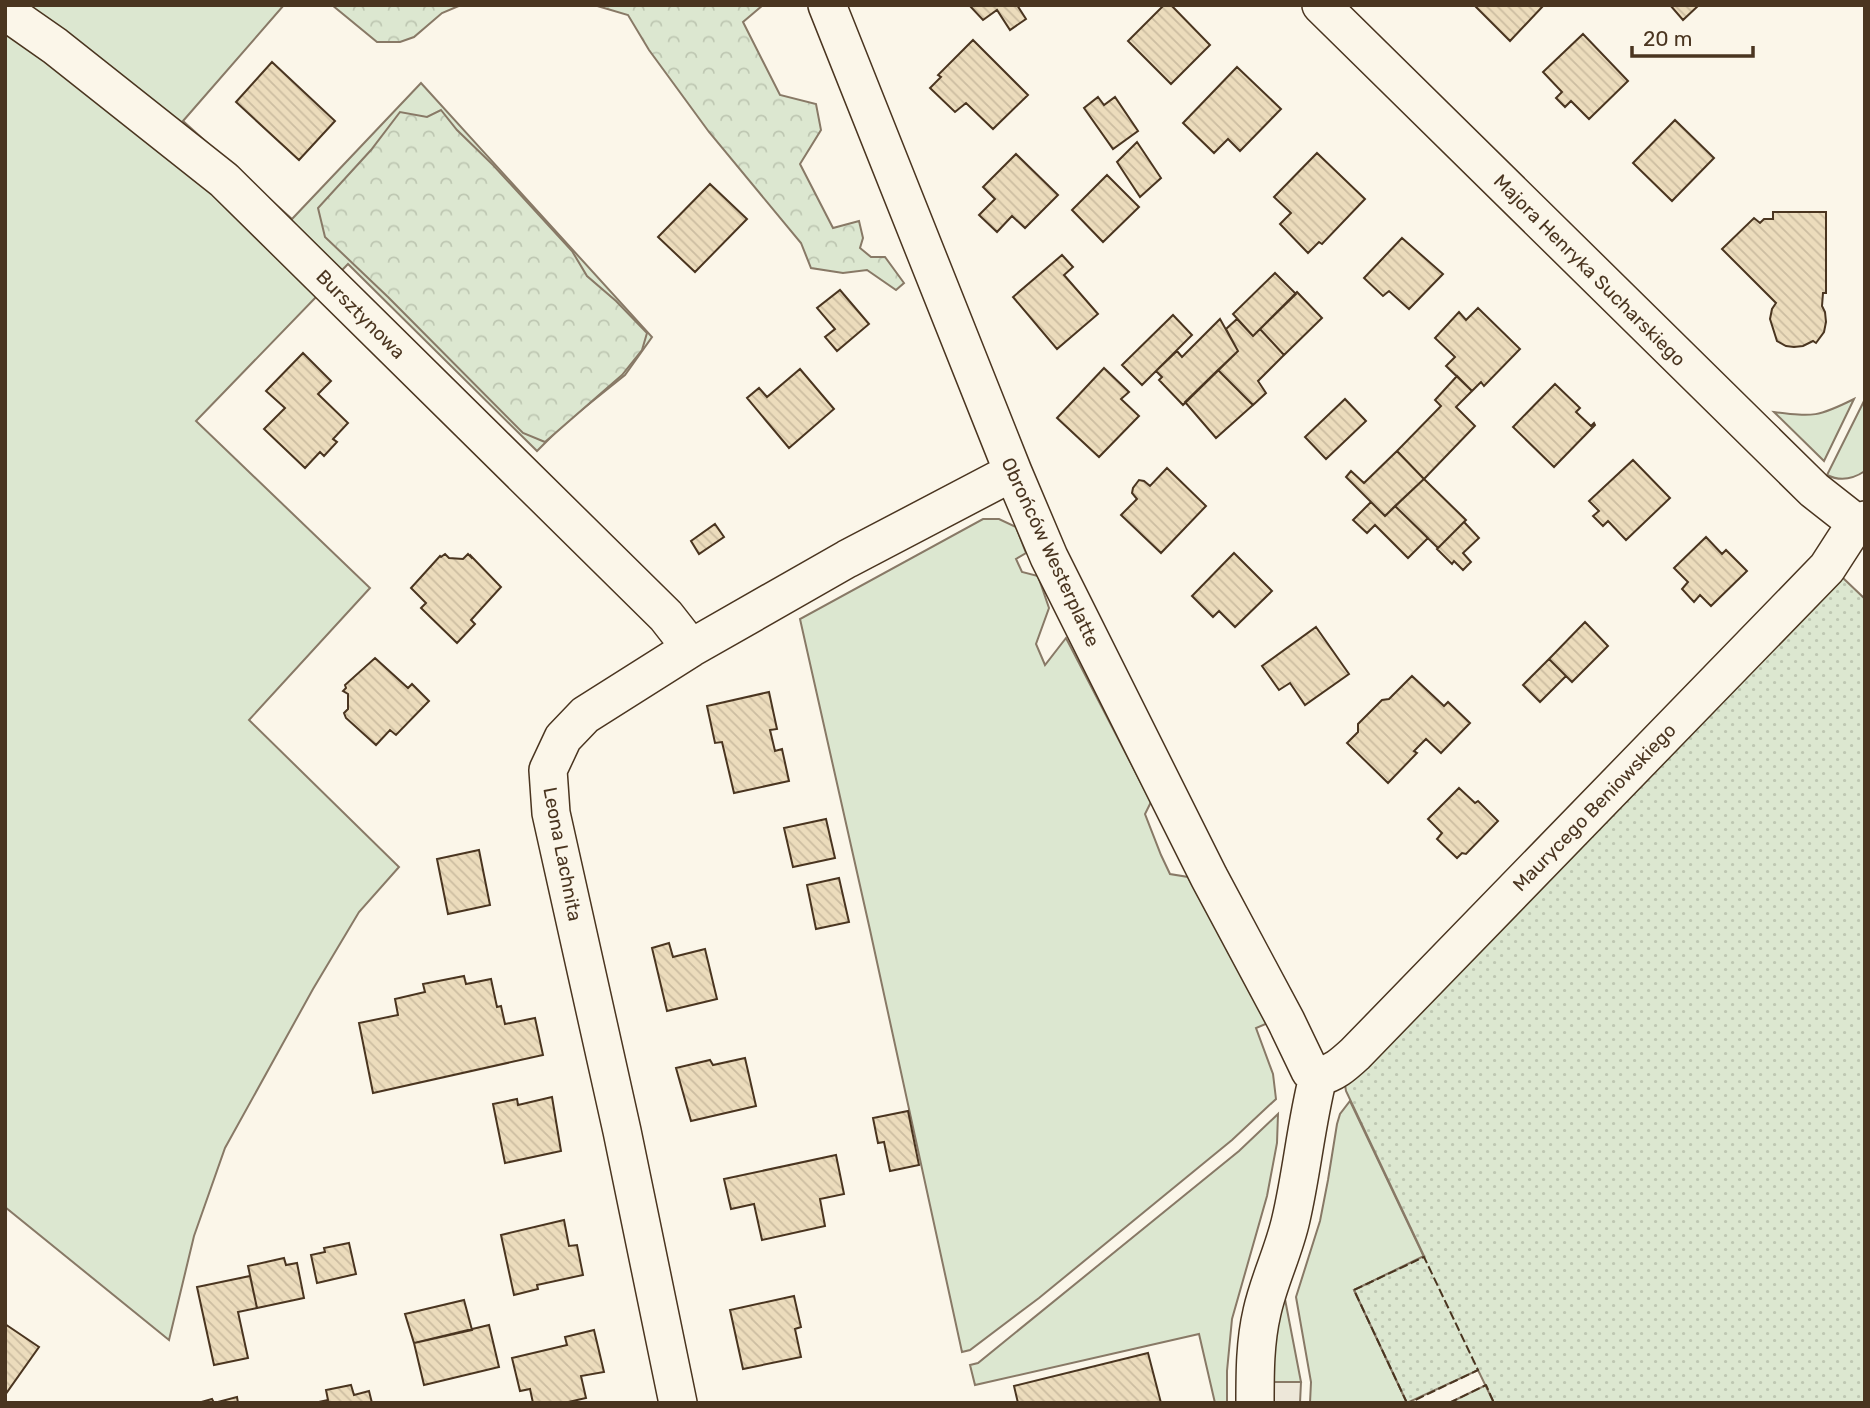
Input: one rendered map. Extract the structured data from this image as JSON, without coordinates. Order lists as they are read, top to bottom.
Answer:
{
  "streets": {
    "street": [
      "Majora Henryka Sucharskiego",
      "Bursztynowa",
      "Obrońców Westerplatte",
      "Maurycego Beniowskiego",
      "Leona Lachnita"
    ]
  },
  "crossings": [
    ["Majora Henryka Sucharskiego", "Maurycego Beniowskiego"],
    ["Bursztynowa", "Leona Lachnita"],
    ["Obrońców Westerplatte", "Maurycego Beniowskiego"],
    ["Obrońców Westerplatte", "Leona Lachnita"]
  ],
  "scale_bar": "20 m"
}
